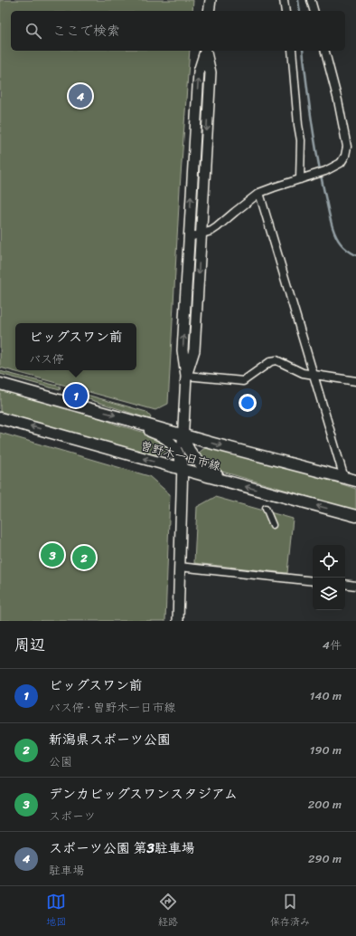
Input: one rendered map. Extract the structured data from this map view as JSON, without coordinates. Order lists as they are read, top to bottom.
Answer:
{
  "streets": {
    "main road": ["曽野木一日市線"]
  },
  "page": {
    "search": "ここで検索",
    "pins": [
      "4",
      "1",
      "3",
      "2"
    ],
    "popup": ["ビッグスワン前", "バス停"],
    "heading": ["周辺", "4件"],
    "list": [
      {
        "mark": "1",
        "name": "ビッグスワン前",
        "note": "バス停 · 曽野木一日市線",
        "value": "140 m"
      },
      {
        "mark": "2",
        "name": "新潟県スポーツ公園",
        "note": "公園",
        "value": "190 m"
      },
      {
        "mark": "3",
        "name": "デンカビッグスワンスタジアム",
        "note": "スポーツ",
        "value": "200 m"
      },
      {
        "mark": "4",
        "name": "スポーツ公園 第3駐車場",
        "note": "駐車場",
        "value": "290 m"
      }
    ],
    "nav": ["地図", "経路", "保存済み"]
  }
}
